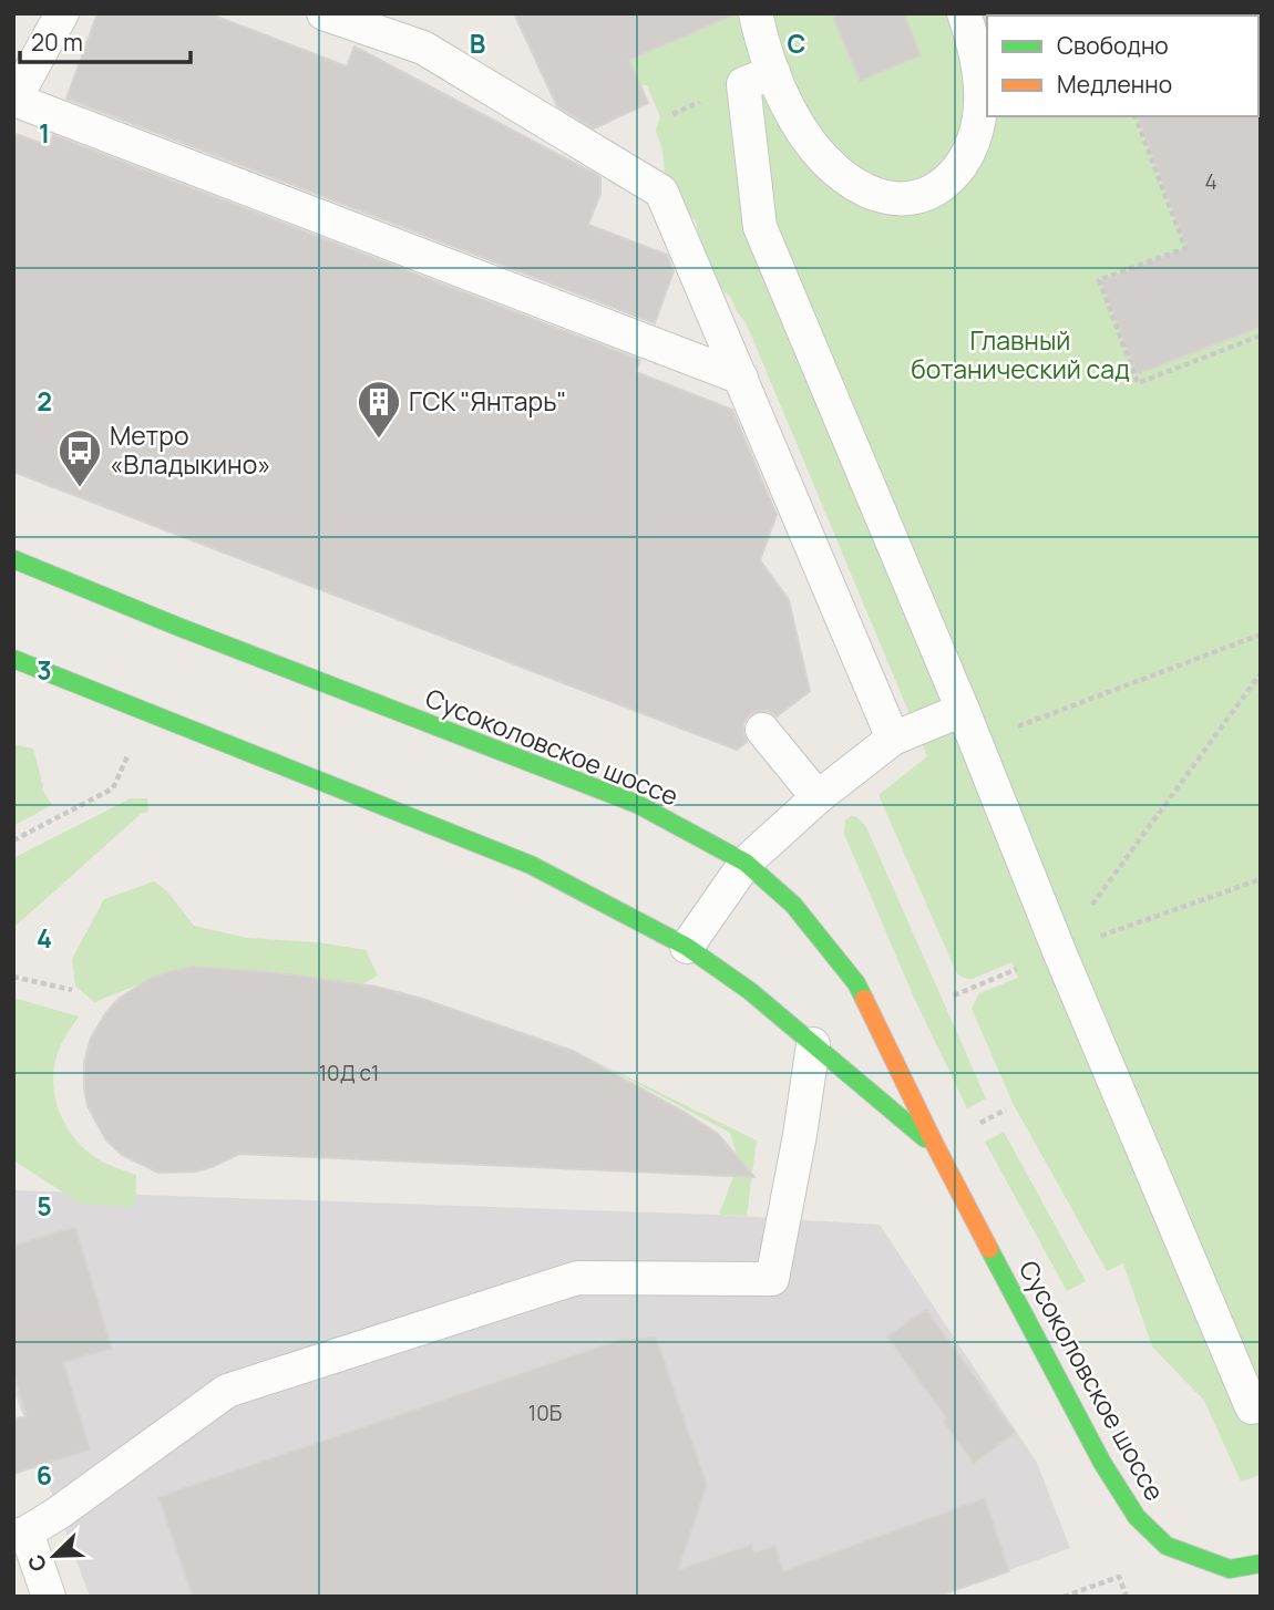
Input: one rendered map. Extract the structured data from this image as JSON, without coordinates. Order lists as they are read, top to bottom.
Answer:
{
  "streets": {
    "street": ["Сусоколовское шоссе"]
  },
  "parks": ["Главный ботанический сад"],
  "places": {
    "building": ["ГСК \"Янтарь\""],
    "bus stop": ["Метро «Владыкино»"]
  },
  "house_numbers": ["4", "10Д с1", "10Б"],
  "legend": ["Свободно", "Медленно"],
  "scale_bar": "20 m",
  "north": "bottom left",
  "grid": {
    "columns": ["B", "C"],
    "rows": [
      "1",
      "2",
      "3",
      "4",
      "5",
      "6"
    ]
  }
}
